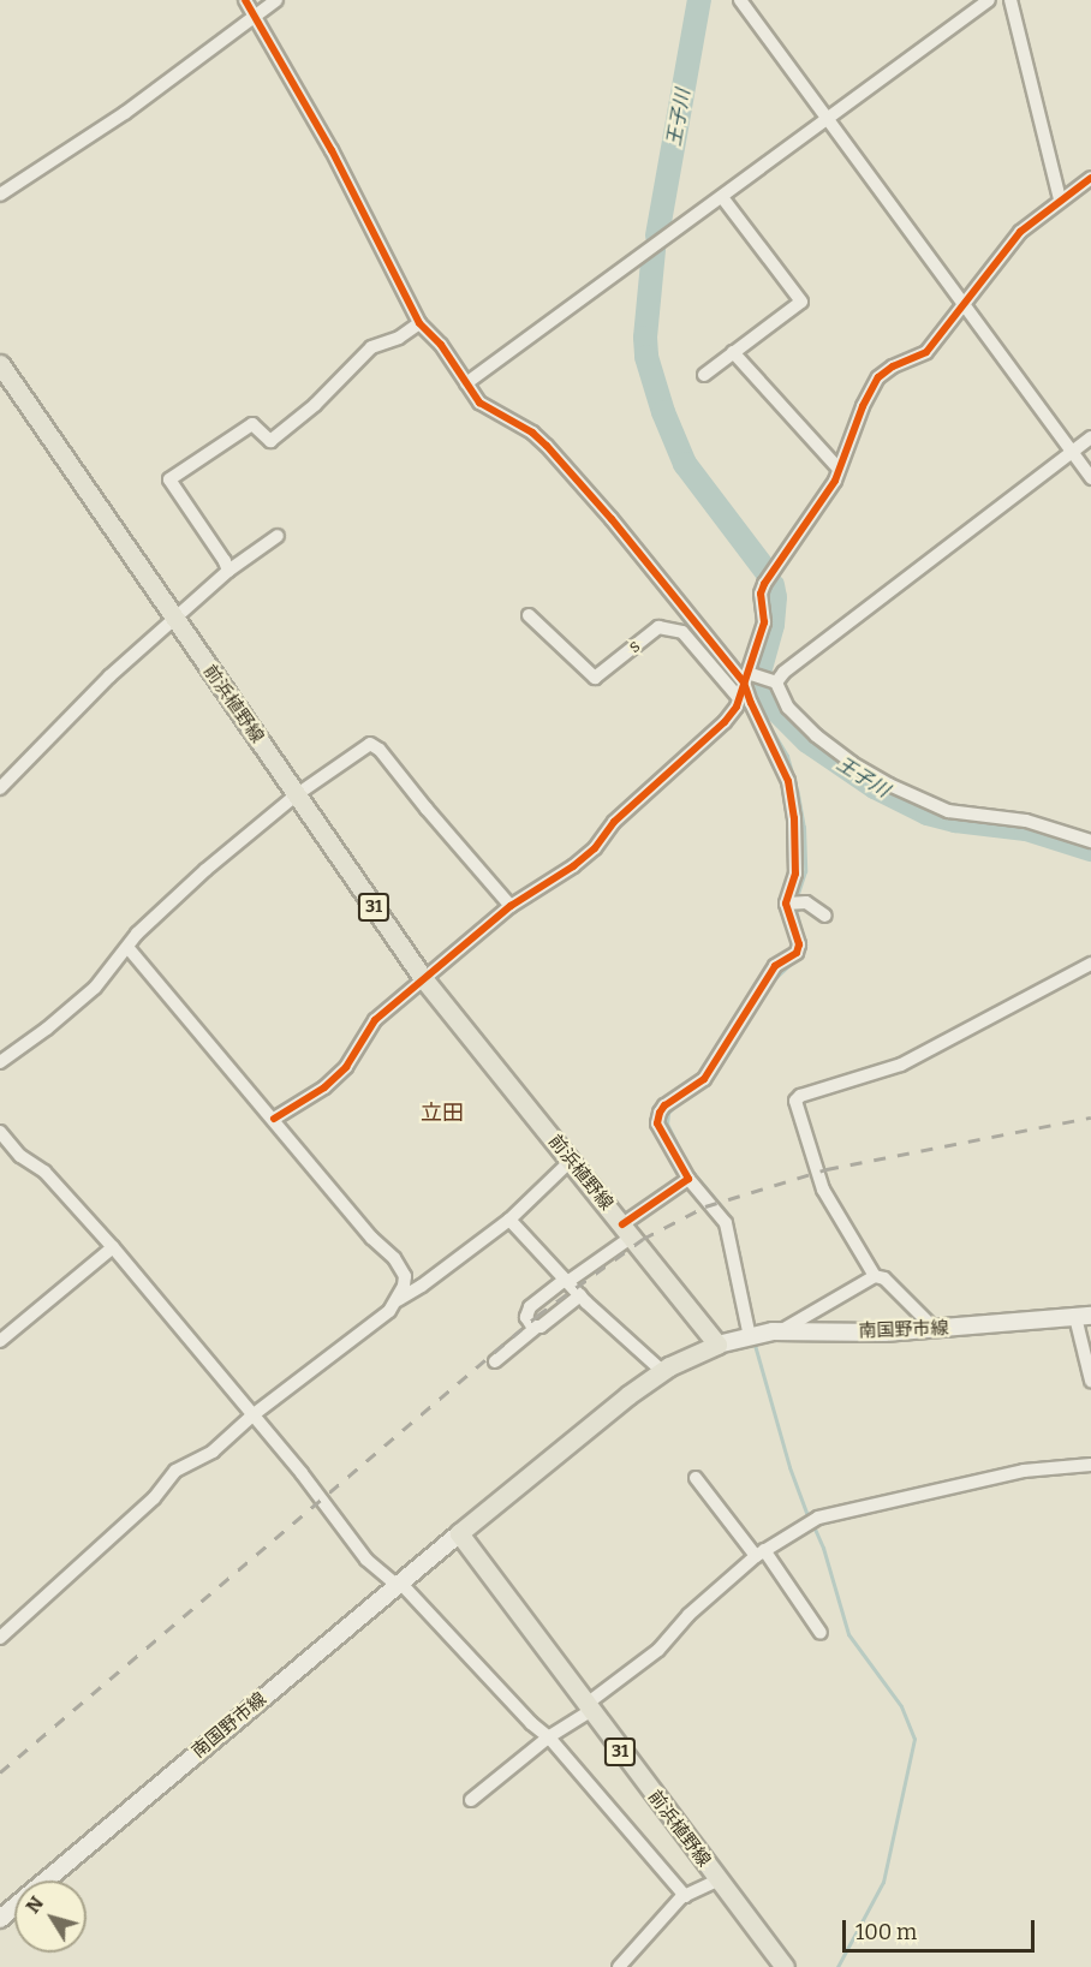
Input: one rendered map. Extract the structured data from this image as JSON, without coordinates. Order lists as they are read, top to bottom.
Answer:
{
  "streets": {
    "main road": ["前浜植野線", "31", "南国野市線"],
    "street": ["s"]
  },
  "crossings": [
    ["前浜植野線", "南国野市線"]
  ],
  "districts": ["立田"],
  "water": ["王子川"],
  "scale_bar": "100 m",
  "north": "top left"
}
